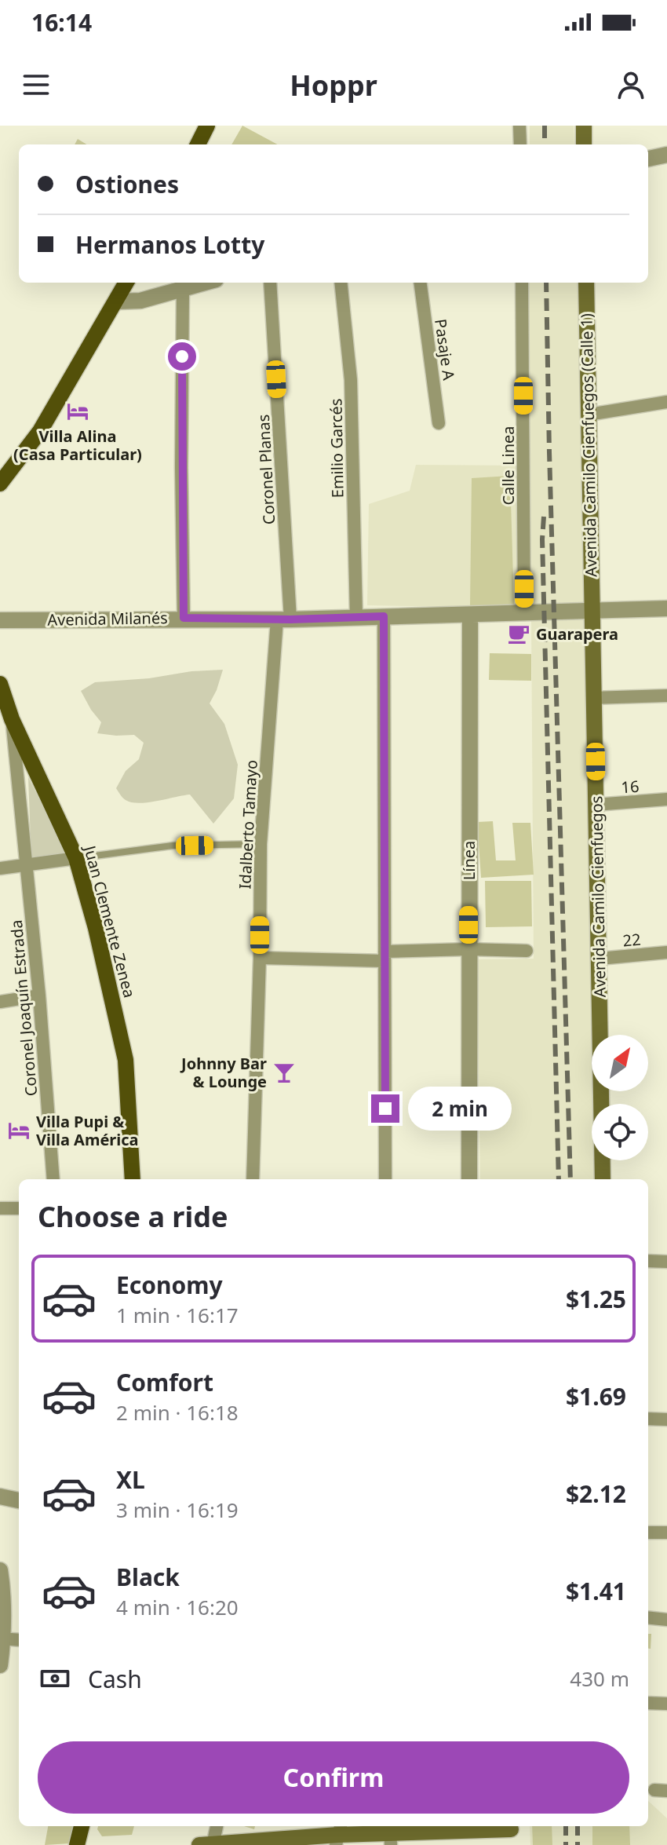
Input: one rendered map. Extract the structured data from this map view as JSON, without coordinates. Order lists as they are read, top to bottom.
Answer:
{
  "streets": {
    "main road": ["Avenida Camilo Cienfuegos (Calle 1)", "Avenida Camilo Cienfuegos", "Juan Clemente Zenea"],
    "street": [
      "Pasaje A",
      "Emilio Garcés",
      "Calle Linea",
      "Coronel Planas",
      "Avenida Milanés",
      "16",
      "Idalberto Tamayo",
      "Línea",
      "22",
      "Coronel Joaquín Estrada"
    ]
  },
  "crossings": [
    ["Avenida Camilo Cienfuegos (Calle 1)", "Avenida Milanés"],
    ["Avenida Camilo Cienfuegos (Calle 1)", "Avenida Camilo Cienfuegos"],
    ["Emilio Garcés", "Avenida Milanés"],
    ["Calle Linea", "Avenida Milanés"],
    ["Coronel Planas", "Avenida Milanés"],
    ["Coronel Planas", "Idalberto Tamayo"],
    ["Avenida Milanés", "Idalberto Tamayo"],
    ["Avenida Milanés", "Línea"],
    ["Avenida Milanés", "Avenida Camilo Cienfuegos"],
    ["16", "Avenida Camilo Cienfuegos"],
    ["Avenida Camilo Cienfuegos", "22"],
    ["Juan Clemente Zenea", "Coronel Joaquín Estrada"]
  ],
  "places": {
    "hotel": ["Villa Alina (Casa Particular)", "Villa Pupi & Villa América"],
    "cafe": ["Guarapera"],
    "bar": ["Johnny Bar & Lounge"]
  },
  "north": "top right",
  "page": {
    "status": "16:14",
    "header": "Hoppr",
    "banner": ["Ostiones", "Hermanos Lotty"],
    "bubble": "2 min",
    "heading": "Choose a ride",
    "list": [
      {
        "name": "Economy",
        "note": "1 min · 16:17",
        "value": "$1.25"
      },
      {
        "name": "Comfort",
        "note": "2 min · 16:18",
        "value": "$1.69"
      },
      {
        "name": "XL",
        "note": "3 min · 16:19",
        "value": "$2.12"
      },
      {
        "name": "Black",
        "note": "4 min · 16:20",
        "value": "$1.41"
      }
    ],
    "pay": ["Cash", "430 m"],
    "buttons": "Confirm"
  }
}
